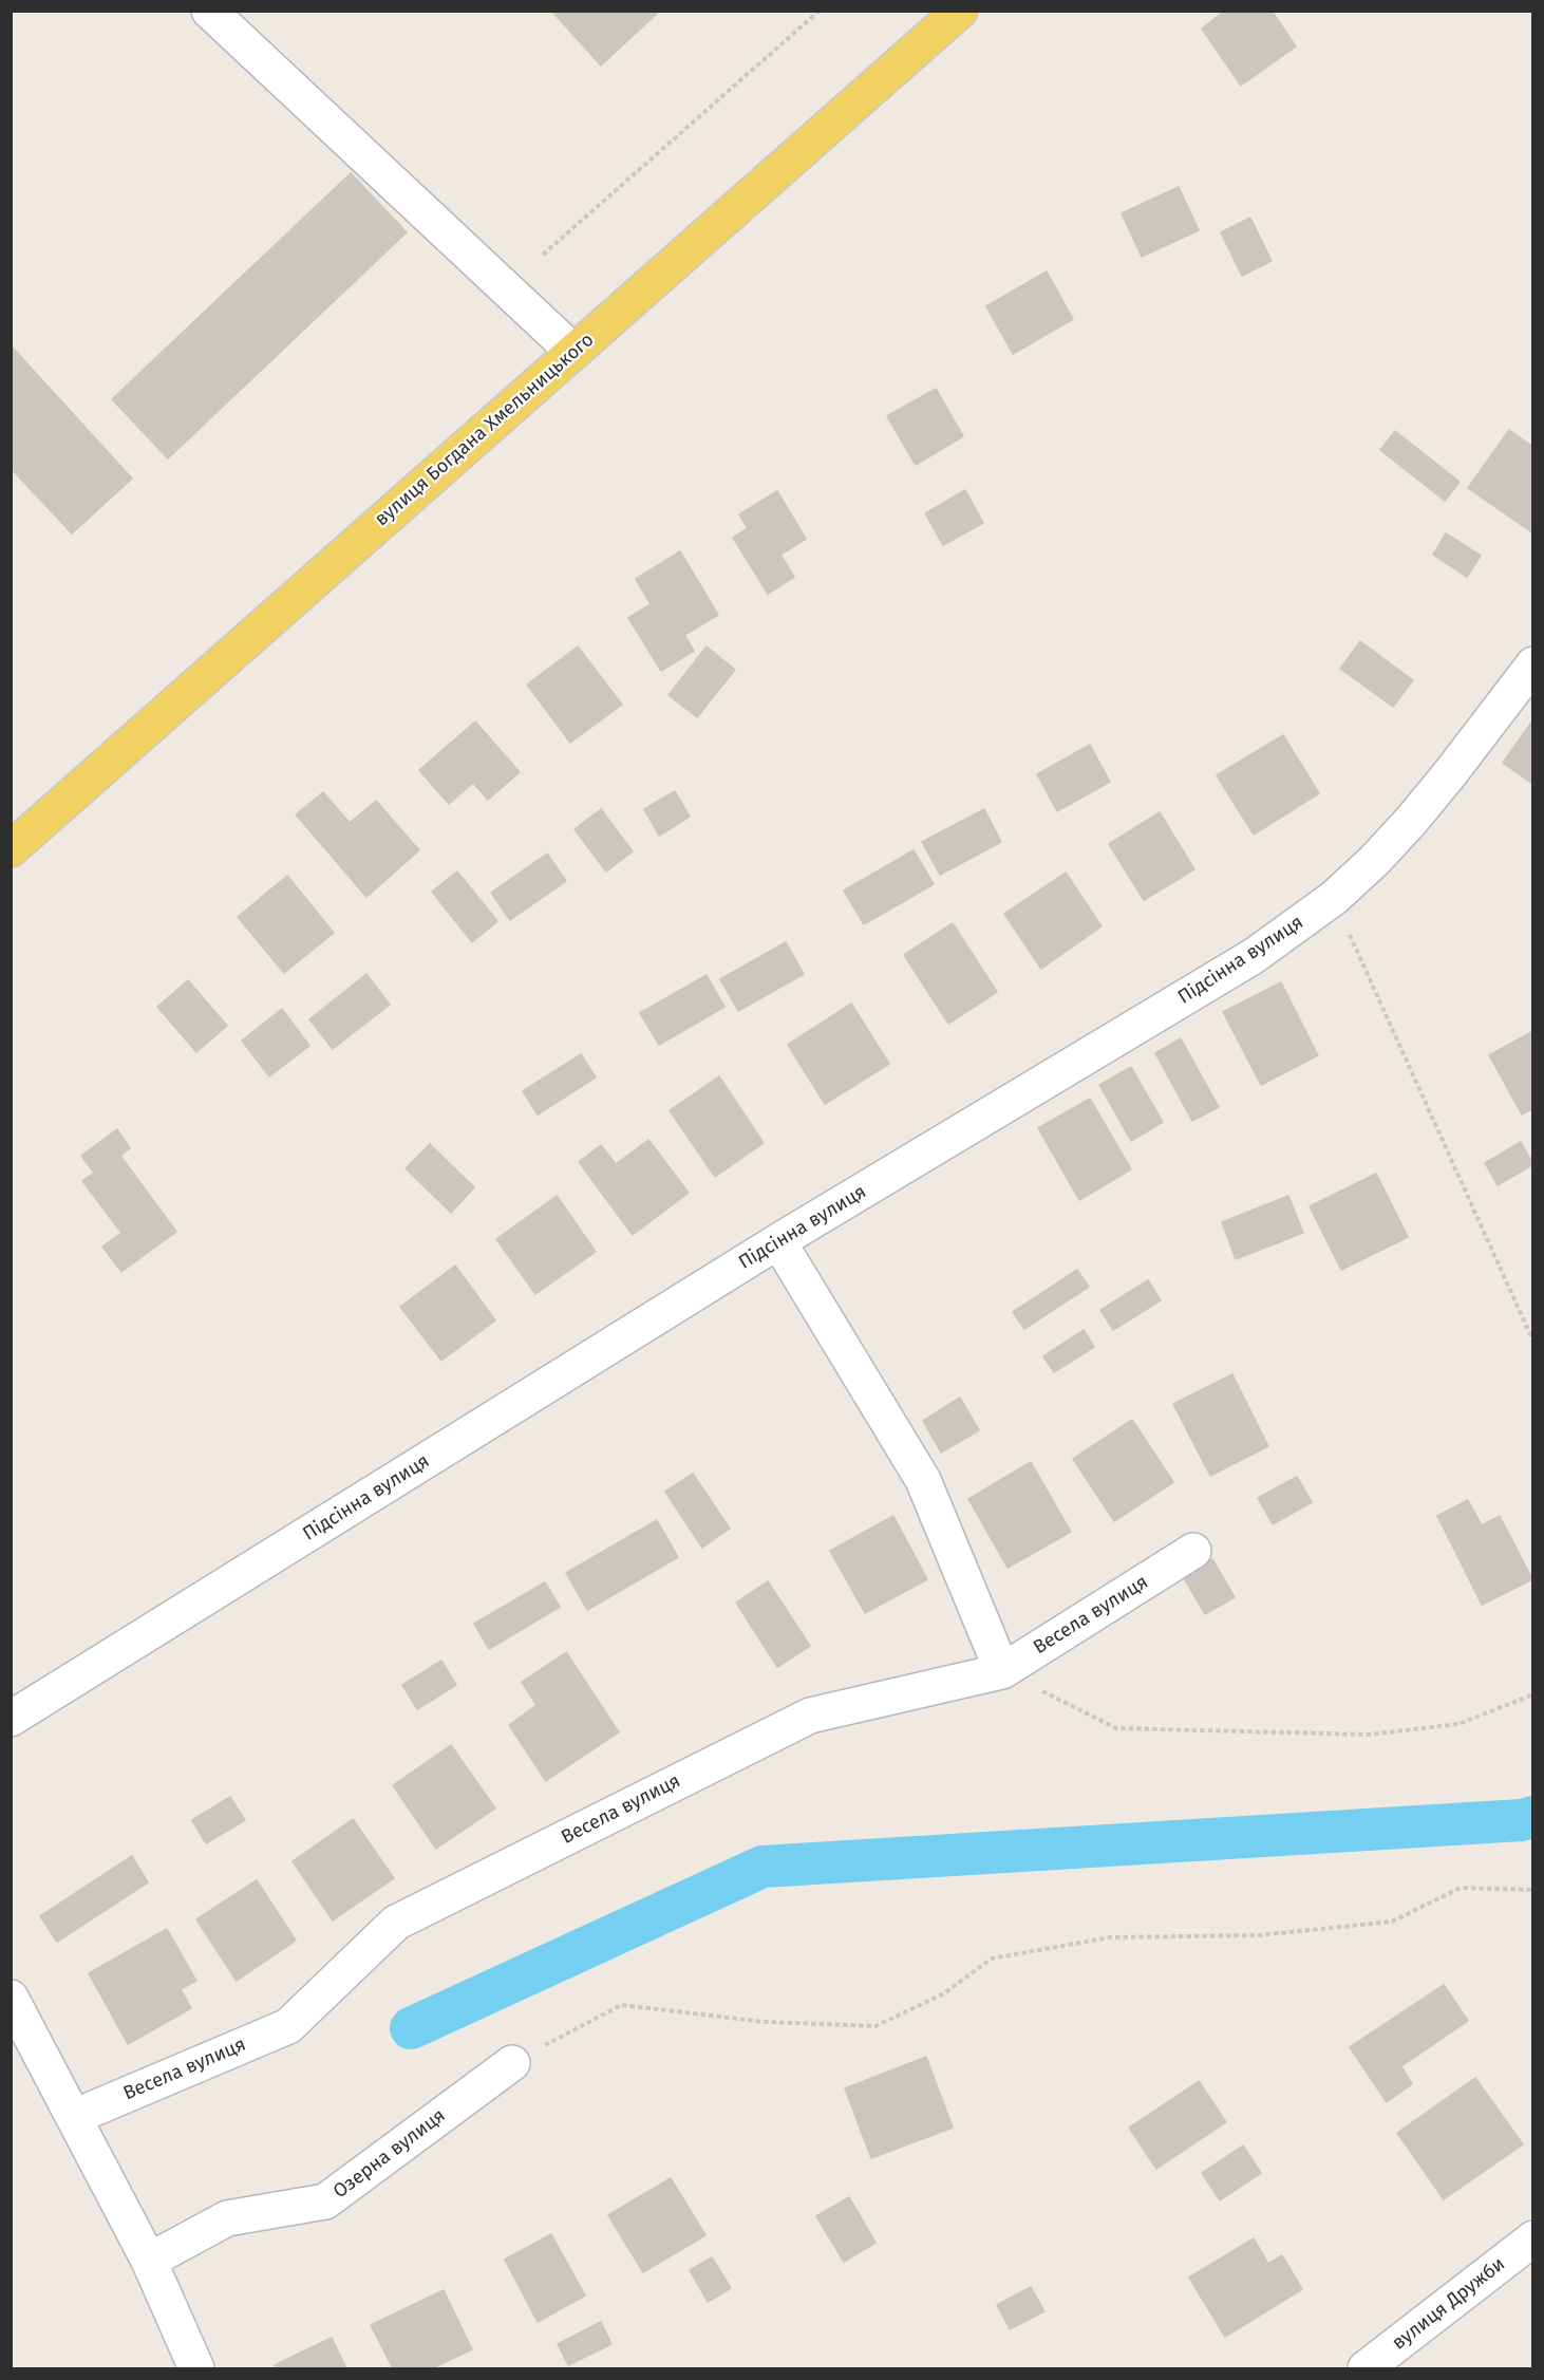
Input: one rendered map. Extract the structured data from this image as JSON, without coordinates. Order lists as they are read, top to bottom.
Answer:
{
  "streets": {
    "main road": ["вулиця Богдана Хмельницького"],
    "street": [
      "Підсінна вулиця",
      "Весела вулиця",
      "Озерна вулиця",
      "вулиця Дружби"
    ]
  }
}
